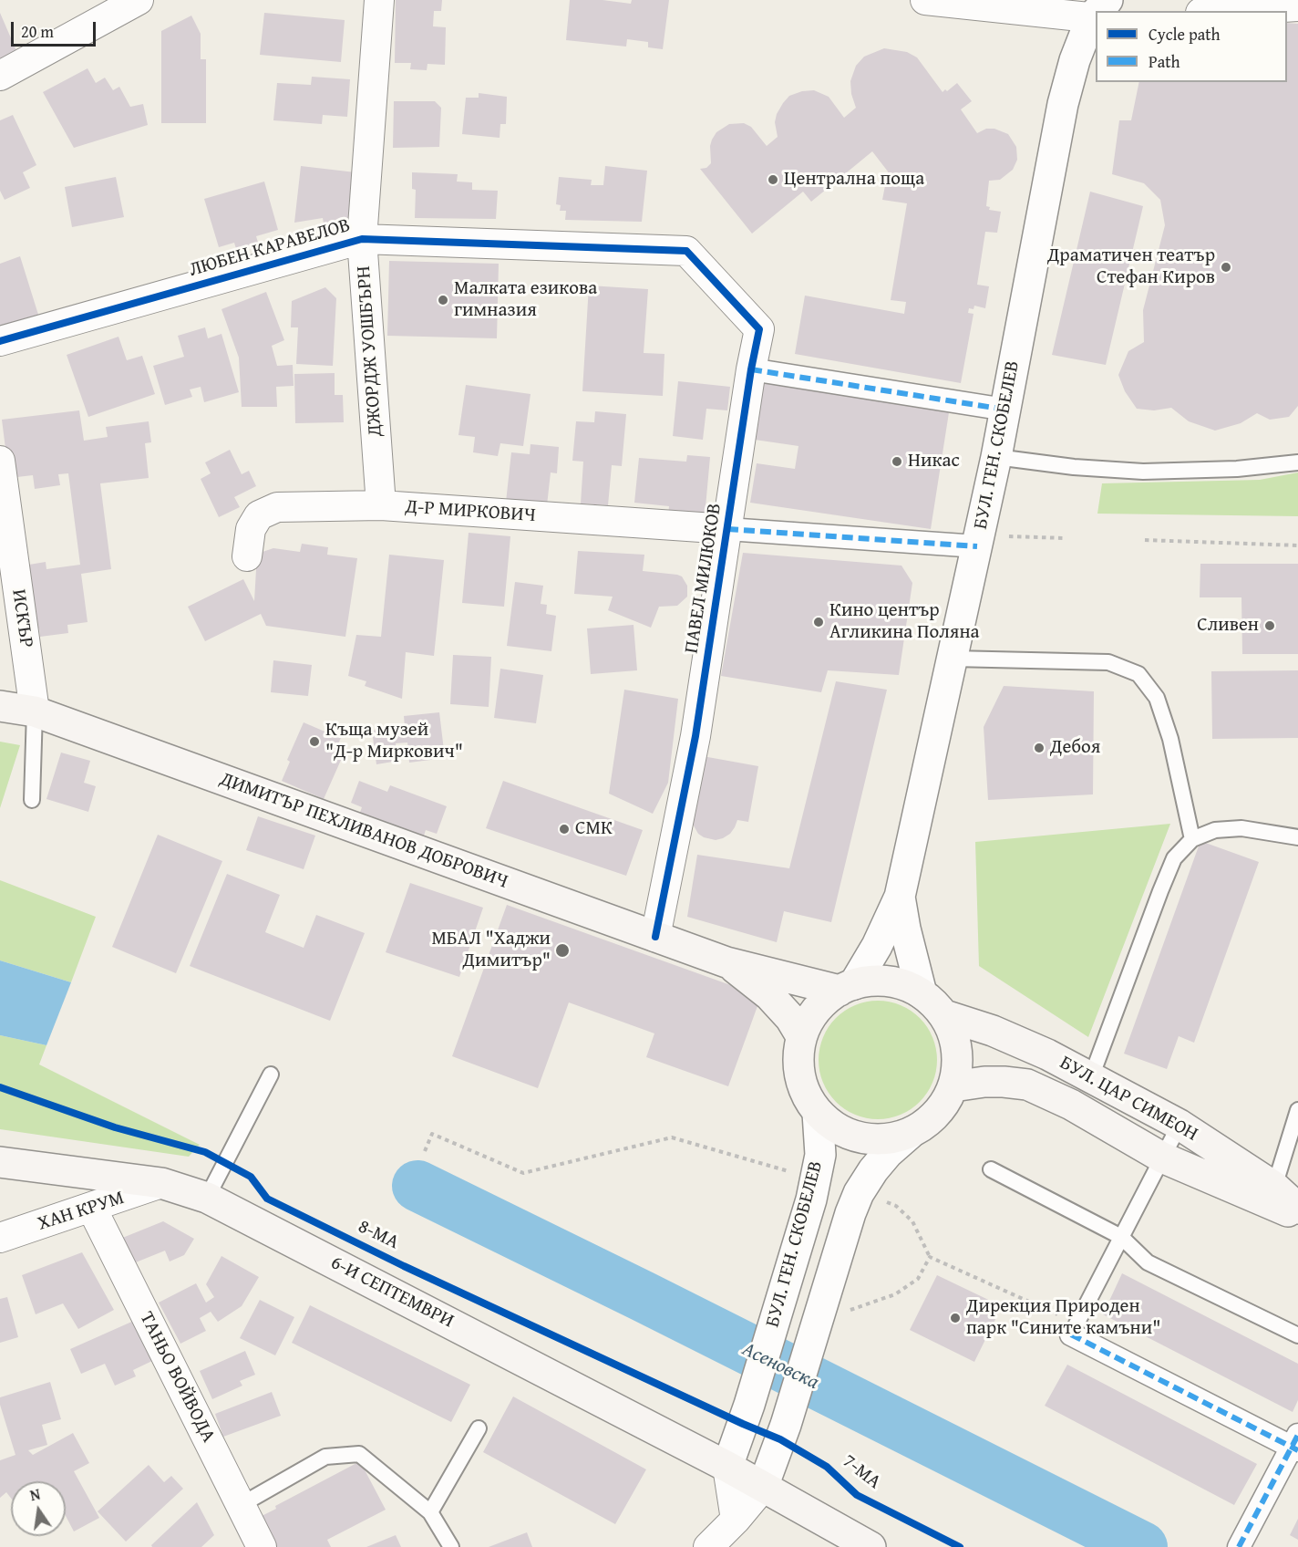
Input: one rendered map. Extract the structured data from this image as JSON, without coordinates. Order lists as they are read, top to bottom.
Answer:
{
  "streets": {
    "main road": ["ДИМИТЪР ПЕХЛИВАНОВ ДОБРОВИЧ", "БУЛ. ЦАР СИМЕОН", "6-И СЕПТЕМВРИ"],
    "street": [
      "ЛЮБЕН КАРАВЕЛОВ",
      "ДЖОРДЖ УОШБЪРН",
      "БУЛ. ГЕН. СКОБЕЛЕВ",
      "Д-Р МИРКОВИЧ",
      "ПАВЕЛ МИЛЮКОВ",
      "ИСКЪР",
      "ХАН КРУМ",
      "ТАНЬО ВОЙВОДА"
    ],
    "cycle path": ["8-МА"]
  },
  "crossings": [
    ["ЛЮБЕН КАРАВЕЛОВ", "ДЖОРДЖ УОШБЪРН"],
    ["ЛЮБЕН КАРАВЕЛОВ", "ПАВЕЛ МИЛЮКОВ"],
    ["ДЖОРДЖ УОШБЪРН", "Д-Р МИРКОВИЧ"],
    ["БУЛ. ГЕН. СКОБЕЛЕВ", "ДИМИТЪР ПЕХЛИВАНОВ ДОБРОВИЧ"],
    ["БУЛ. ГЕН. СКОБЕЛЕВ", "БУЛ. ЦАР СИМЕОН"],
    ["БУЛ. ГЕН. СКОБЕЛЕВ", "6-И СЕПТЕМВРИ"],
    ["Д-Р МИРКОВИЧ", "ПАВЕЛ МИЛЮКОВ"],
    ["ПАВЕЛ МИЛЮКОВ", "ДИМИТЪР ПЕХЛИВАНОВ ДОБРОВИЧ"],
    ["ИСКЪР", "ДИМИТЪР ПЕХЛИВАНОВ ДОБРОВИЧ"],
    ["ДИМИТЪР ПЕХЛИВАНОВ ДОБРОВИЧ", "БУЛ. ЦАР СИМЕОН"],
    ["ХАН КРУМ", "6-И СЕПТЕМВРИ"],
    ["ХАН КРУМ", "ТАНЬО ВОЙВОДА"]
  ],
  "water": ["Асеновска"],
  "places": [
    "Централна поща",
    "Драматичен театър Стефан Киров",
    "Малката езикова гимназия",
    "Никас",
    "Кино център Агликина Поляна",
    "Сливен",
    "Къща музей \"Д-р Миркович\"",
    "Дебоя",
    "СМК",
    "МБАЛ \"Хаджи Димитър\"",
    "Дирекция Природен парк \"Сините камъни\""
  ],
  "legend": ["Cycle path", "Path"],
  "scale_bar": "20 m",
  "north": "top"
}
